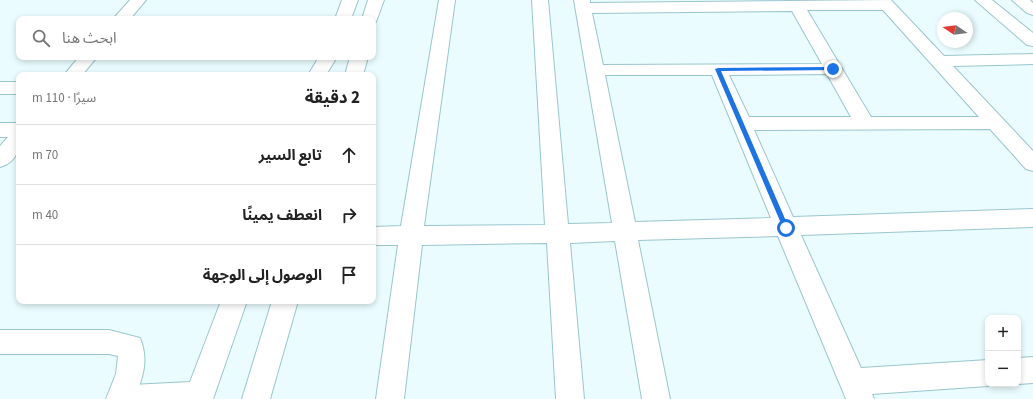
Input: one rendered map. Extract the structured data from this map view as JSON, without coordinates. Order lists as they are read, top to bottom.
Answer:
{
  "north": "left",
  "page": {
    "search": "ابحث هنا",
    "heading": ["2 دقيقة", "سيرًا · 110 m"],
    "list": [
      ["تابع السير", "70 m"],
      ["انعطف يمينًا", "40 m"],
      "الوصول إلى الوجهة"
    ],
    "map_buttons": ["+", "−"]
  }
}
